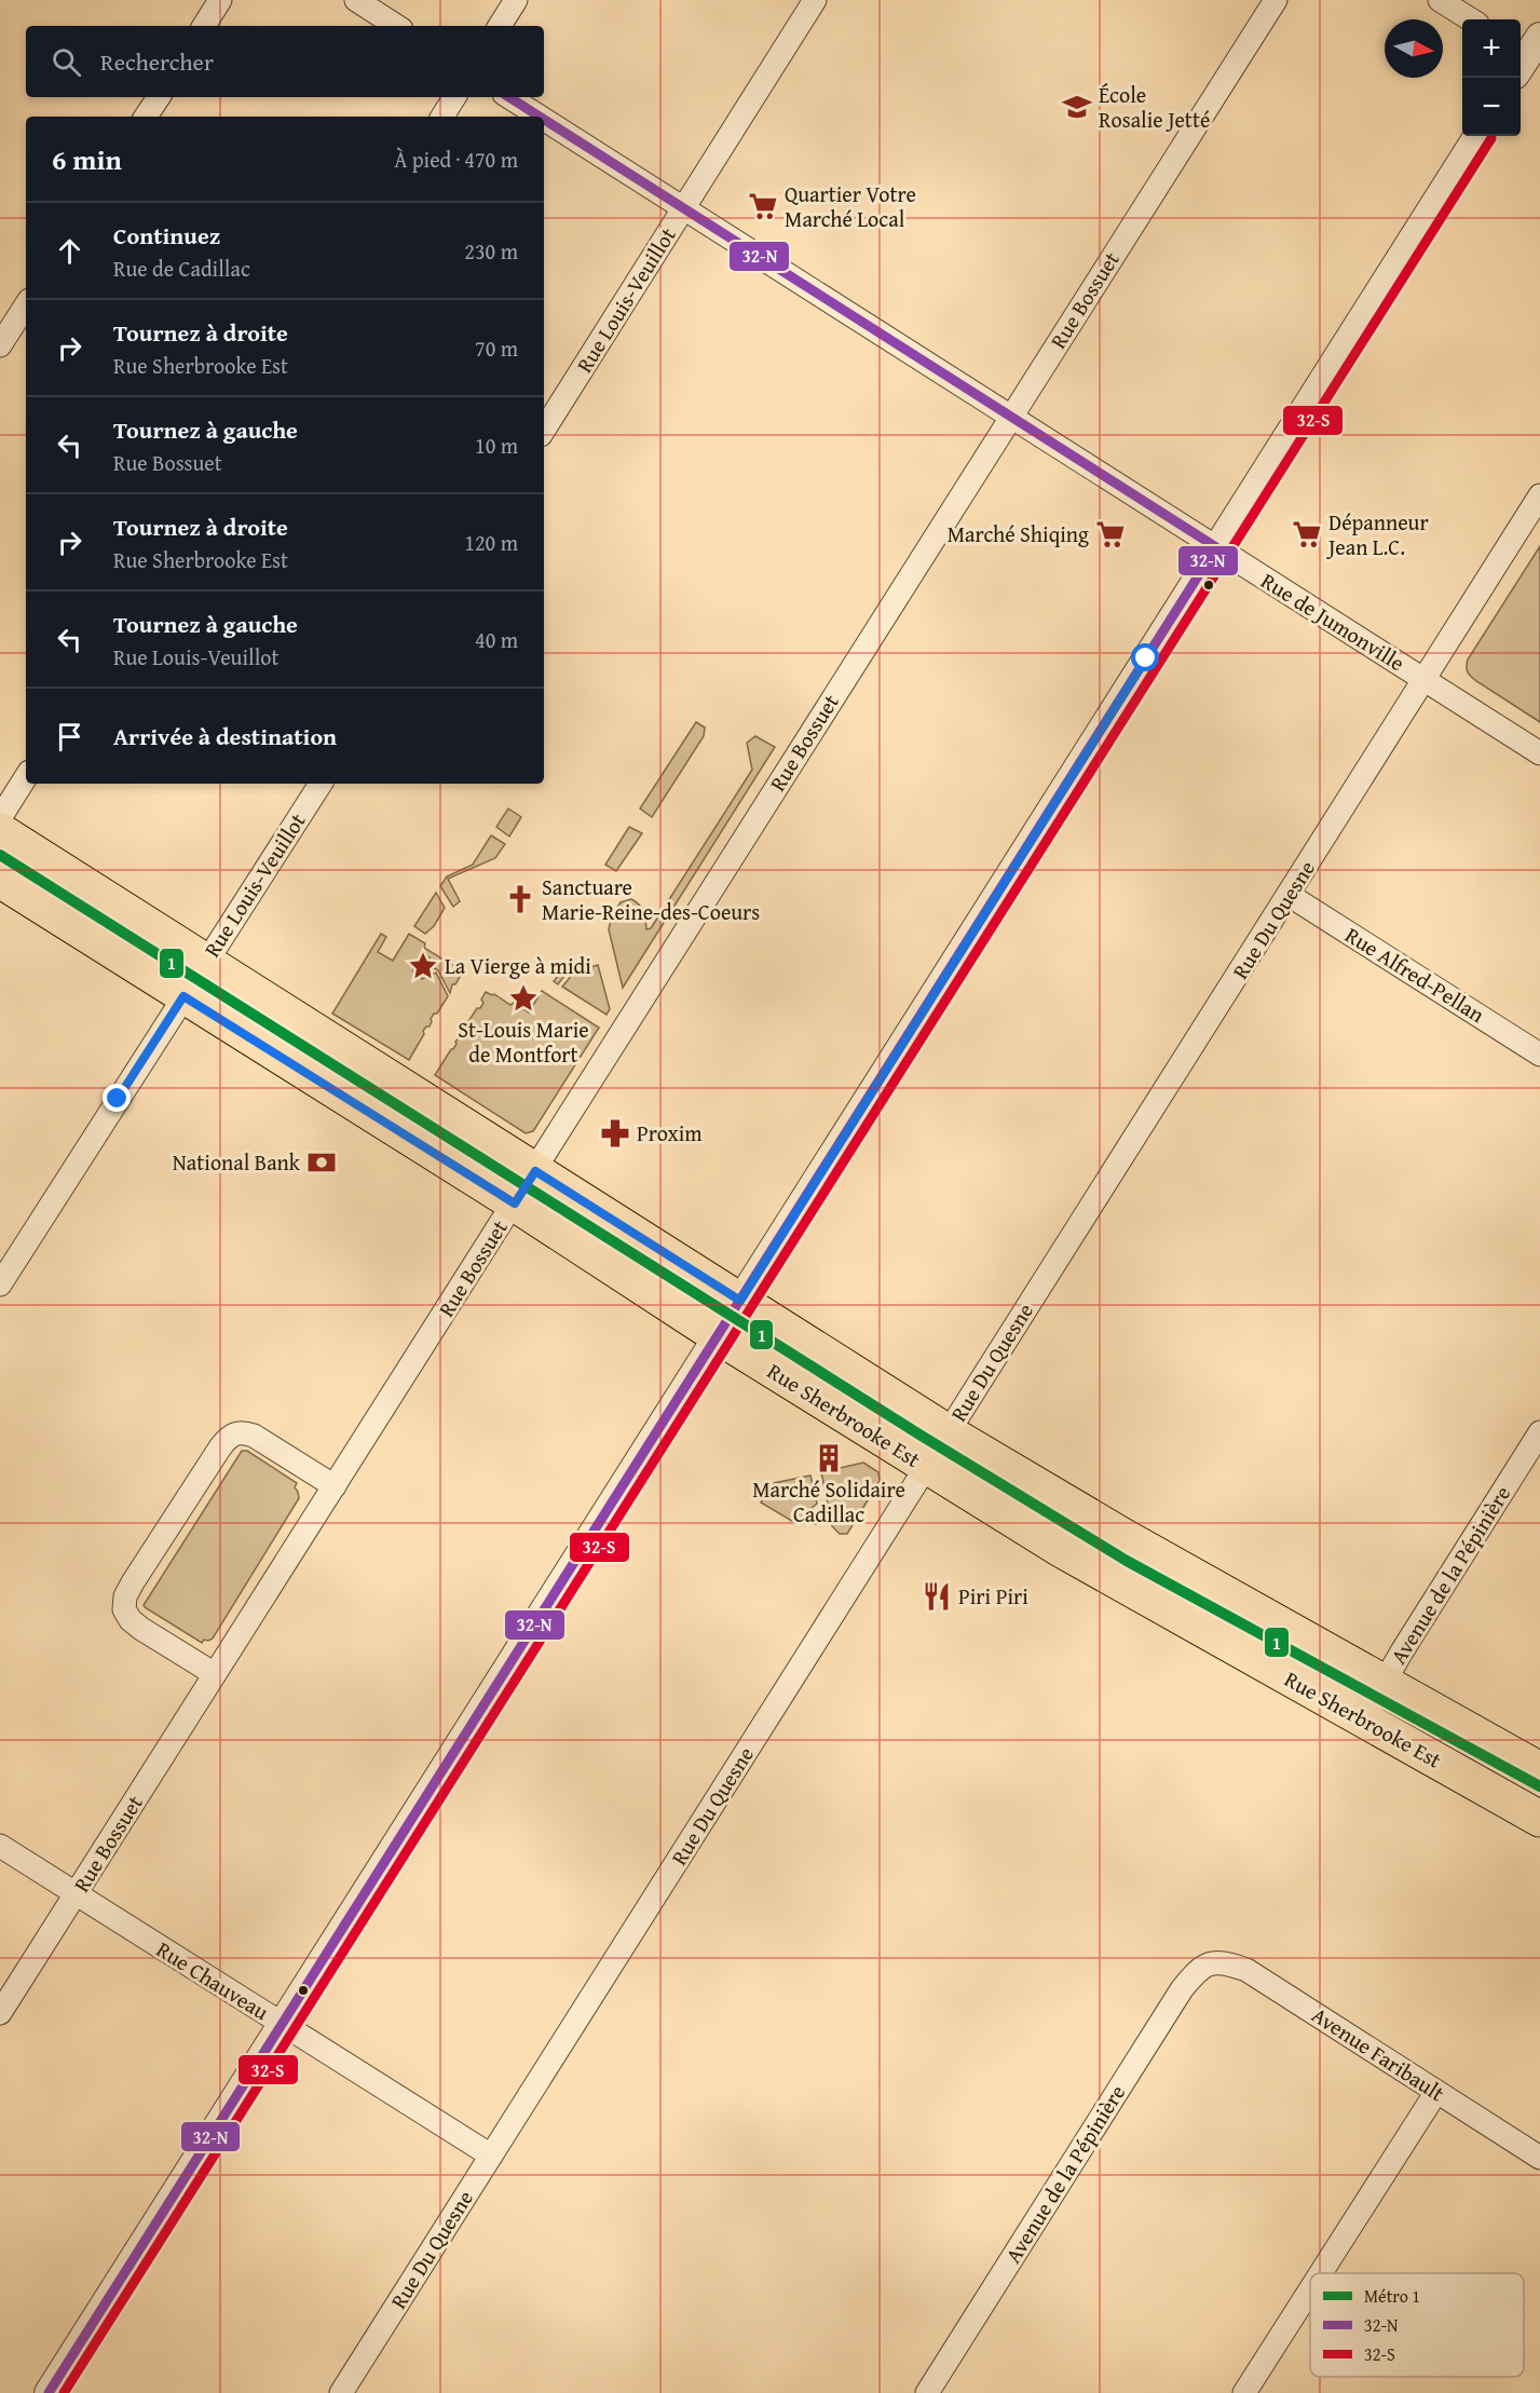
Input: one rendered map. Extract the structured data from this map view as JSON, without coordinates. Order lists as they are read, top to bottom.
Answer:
{
  "streets": {
    "main road": ["Rue Sherbrooke Est"],
    "street": [
      "Rue Louis-Veuillot",
      "Rue Bossuet",
      "Rue de Jumonville",
      "Rue Du Quesne",
      "Rue Alfred-Pellan",
      "Avenue de la Pépinière",
      "Rue Chauveau",
      "Avenue Faribault"
    ]
  },
  "crossings": [
    ["Rue Louis-Veuillot", "Rue de Jumonville"],
    ["Rue Louis-Veuillot", "Rue Sherbrooke Est"],
    ["Rue Bossuet", "Rue de Jumonville"],
    ["Rue Bossuet", "Rue Sherbrooke Est"],
    ["Rue Bossuet", "Rue Chauveau"],
    ["Rue de Jumonville", "Rue Du Quesne"],
    ["Rue Du Quesne", "Rue Alfred-Pellan"],
    ["Rue Du Quesne", "Rue Sherbrooke Est"],
    ["Rue Du Quesne", "Rue Chauveau"],
    ["Rue Sherbrooke Est", "Avenue de la Pépinière"],
    ["Avenue de la Pépinière", "Avenue Faribault"]
  ],
  "places": {
    "school or university": ["École Rosalie Jetté"],
    "supermarket": ["Quartier Votre Marché Local", "Marché Shiqing", "Dépanneur Jean L.C."],
    "church": ["Sanctuare Marie-Reine-des-Coeurs"],
    "place": ["La Vierge à midi", "St-Louis Marie de Montfort"],
    "pharmacy": ["Proxim"],
    "bank": ["National Bank"],
    "building": ["Marché Solidaire Cadillac"],
    "restaurant": ["Piri Piri"]
  },
  "lines": ["transit line 32-N", "transit line 32-S", "metro line 1"],
  "legend": ["Métro 1", "32-N", "32-S"],
  "north": "right",
  "page": {
    "map_buttons": ["+", "−"],
    "search": "Rechercher",
    "heading": ["6 min", "À pied · 470 m"],
    "list": [
      ["Continuez", "Rue de Cadillac", "230 m"],
      ["Tournez à droite", "Rue Sherbrooke Est", "70 m"],
      ["Tournez à gauche", "Rue Bossuet", "10 m"],
      ["Tournez à droite", "Rue Sherbrooke Est", "120 m"],
      ["Tournez à gauche", "Rue Louis-Veuillot", "40 m"],
      "Arrivée à destination"
    ]
  }
}
